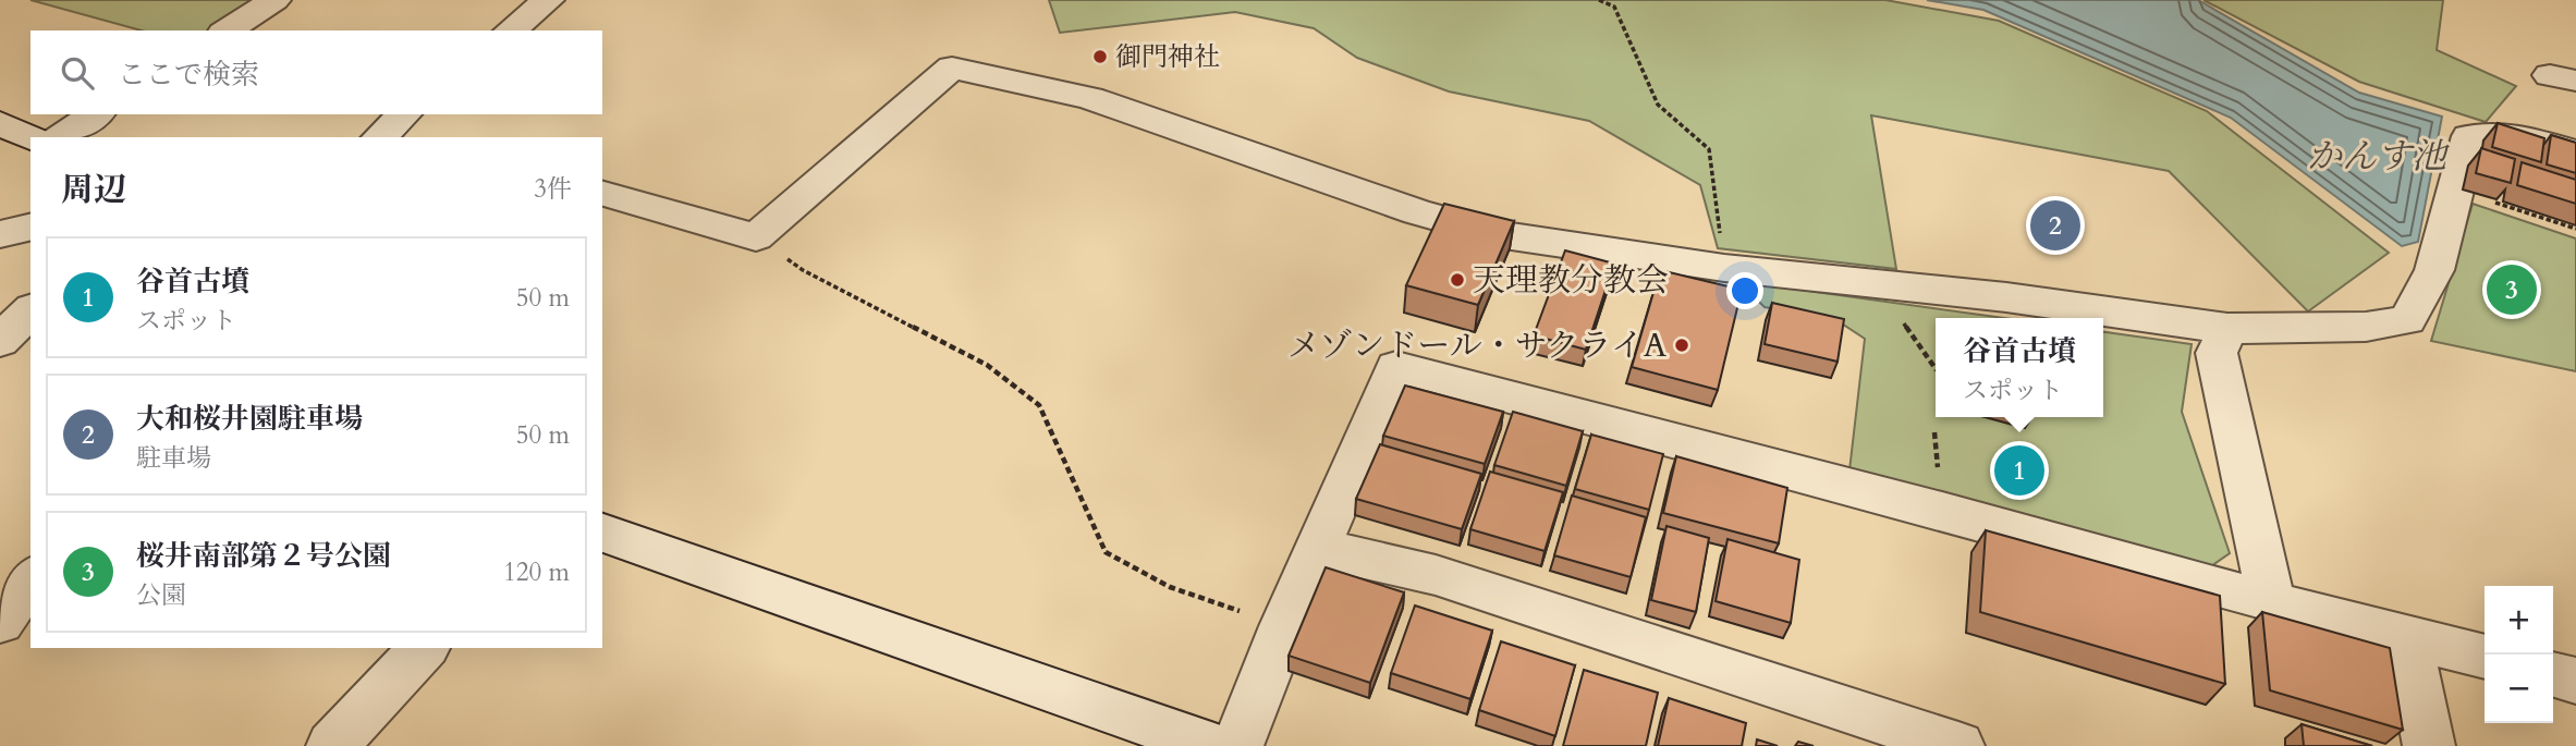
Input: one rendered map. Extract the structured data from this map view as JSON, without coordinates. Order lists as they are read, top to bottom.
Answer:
{
  "water": ["かんす池"],
  "places": ["御門神社", "天理教分教会", "メゾンドール・サクライA"],
  "page": {
    "search": "ここで検索",
    "heading": ["周辺", "3件"],
    "pins": ["2", "3", "1"],
    "list": [
      {
        "mark": "1",
        "name": "谷首古墳",
        "note": "スポット",
        "value": "50 m"
      },
      {
        "mark": "2",
        "name": "大和桜井園駐車場",
        "note": "駐車場",
        "value": "50 m"
      },
      {
        "mark": "3",
        "name": "桜井南部第２号公園",
        "note": "公園",
        "value": "120 m"
      }
    ],
    "popup": ["谷首古墳", "スポット"],
    "map_buttons": ["+", "−"]
  }
}
